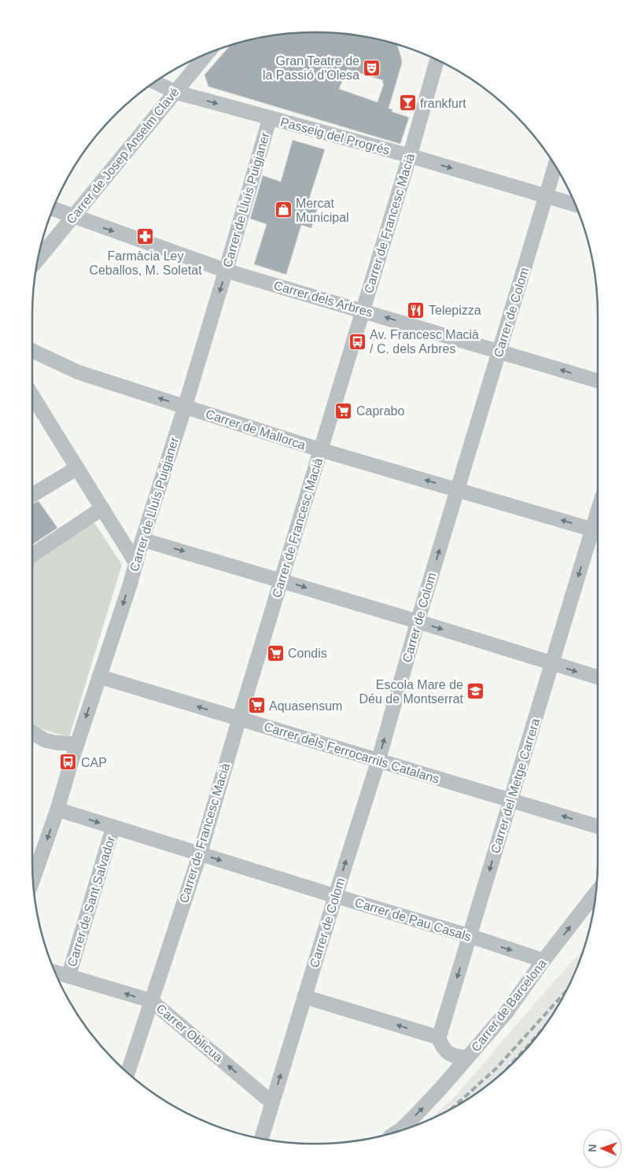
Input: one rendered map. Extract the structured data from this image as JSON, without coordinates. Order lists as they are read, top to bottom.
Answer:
{
  "streets": {
    "street": [
      "Passeig del Progrés",
      "Carrer de Josep Anselm Clavé",
      "Carrer de Lluís Puigjaner",
      "Carrer de Francesc Macià",
      "Carrer dels Arbres",
      "Carrer de Colom",
      "Carrer de Mallorca",
      "Carrer dels Ferrocarrils Catalans",
      "Carrer del Metge Carrera",
      "Carrer de Sant Salvador",
      "Carrer de Pau Casals",
      "Carrer de Barcelona",
      "Carrer Oblicua"
    ]
  },
  "crossings": [
    ["Passeig del Progrés", "Carrer de Josep Anselm Clavé"],
    ["Passeig del Progrés", "Carrer de Lluís Puigjaner"],
    ["Passeig del Progrés", "Carrer de Francesc Macià"],
    ["Passeig del Progrés", "Carrer de Colom"],
    ["Carrer de Josep Anselm Clavé", "Carrer dels Arbres"],
    ["Carrer de Lluís Puigjaner", "Carrer dels Arbres"],
    ["Carrer de Lluís Puigjaner", "Carrer de Mallorca"],
    ["Carrer de Lluís Puigjaner", "Carrer dels Ferrocarrils Catalans"],
    ["Carrer de Lluís Puigjaner", "Carrer de Pau Casals"],
    ["Carrer de Francesc Macià", "Carrer dels Arbres"],
    ["Carrer de Francesc Macià", "Carrer de Mallorca"],
    ["Carrer de Francesc Macià", "Carrer dels Ferrocarrils Catalans"],
    ["Carrer de Francesc Macià", "Carrer de Pau Casals"],
    ["Carrer de Francesc Macià", "Carrer Oblicua"],
    ["Carrer dels Arbres", "Carrer de Colom"],
    ["Carrer de Colom", "Carrer de Mallorca"],
    ["Carrer de Colom", "Carrer dels Ferrocarrils Catalans"],
    ["Carrer de Colom", "Carrer de Pau Casals"],
    ["Carrer de Colom", "Carrer Oblicua"],
    ["Carrer de Mallorca", "Carrer del Metge Carrera"],
    ["Carrer dels Ferrocarrils Catalans", "Carrer del Metge Carrera"],
    ["Carrer del Metge Carrera", "Carrer de Pau Casals"],
    ["Carrer de Sant Salvador", "Carrer de Pau Casals"],
    ["Carrer de Sant Salvador", "Carrer Oblicua"],
    ["Carrer de Pau Casals", "Carrer de Barcelona"]
  ],
  "one_way": [
    "Passeig del Progrés",
    "Carrer de Lluís Puigjaner",
    "Carrer de Colom",
    "Carrer de Mallorca",
    "Carrer dels Ferrocarrils Catalans",
    "Carrer del Metge Carrera",
    "Carrer de Pau Casals",
    "Carrer de Barcelona",
    "Carrer Oblicua"
  ],
  "places": {
    "theatre": ["Gran Teatre de la Passió d'Olesa"],
    "bar": ["frankfurt"],
    "shop": ["Mercat Municipal"],
    "pharmacy": ["Farmàcia Ley Ceballos, M. Soletat"],
    "restaurant": ["Telepizza"],
    "bus stop": ["Av. Francesc Macià / C. dels Arbres", "CAP"],
    "supermarket": ["Caprabo", "Condis", "Aquasensum"],
    "school or university": ["Escola Mare de Déu de Montserrat"]
  },
  "north": "left"
}
